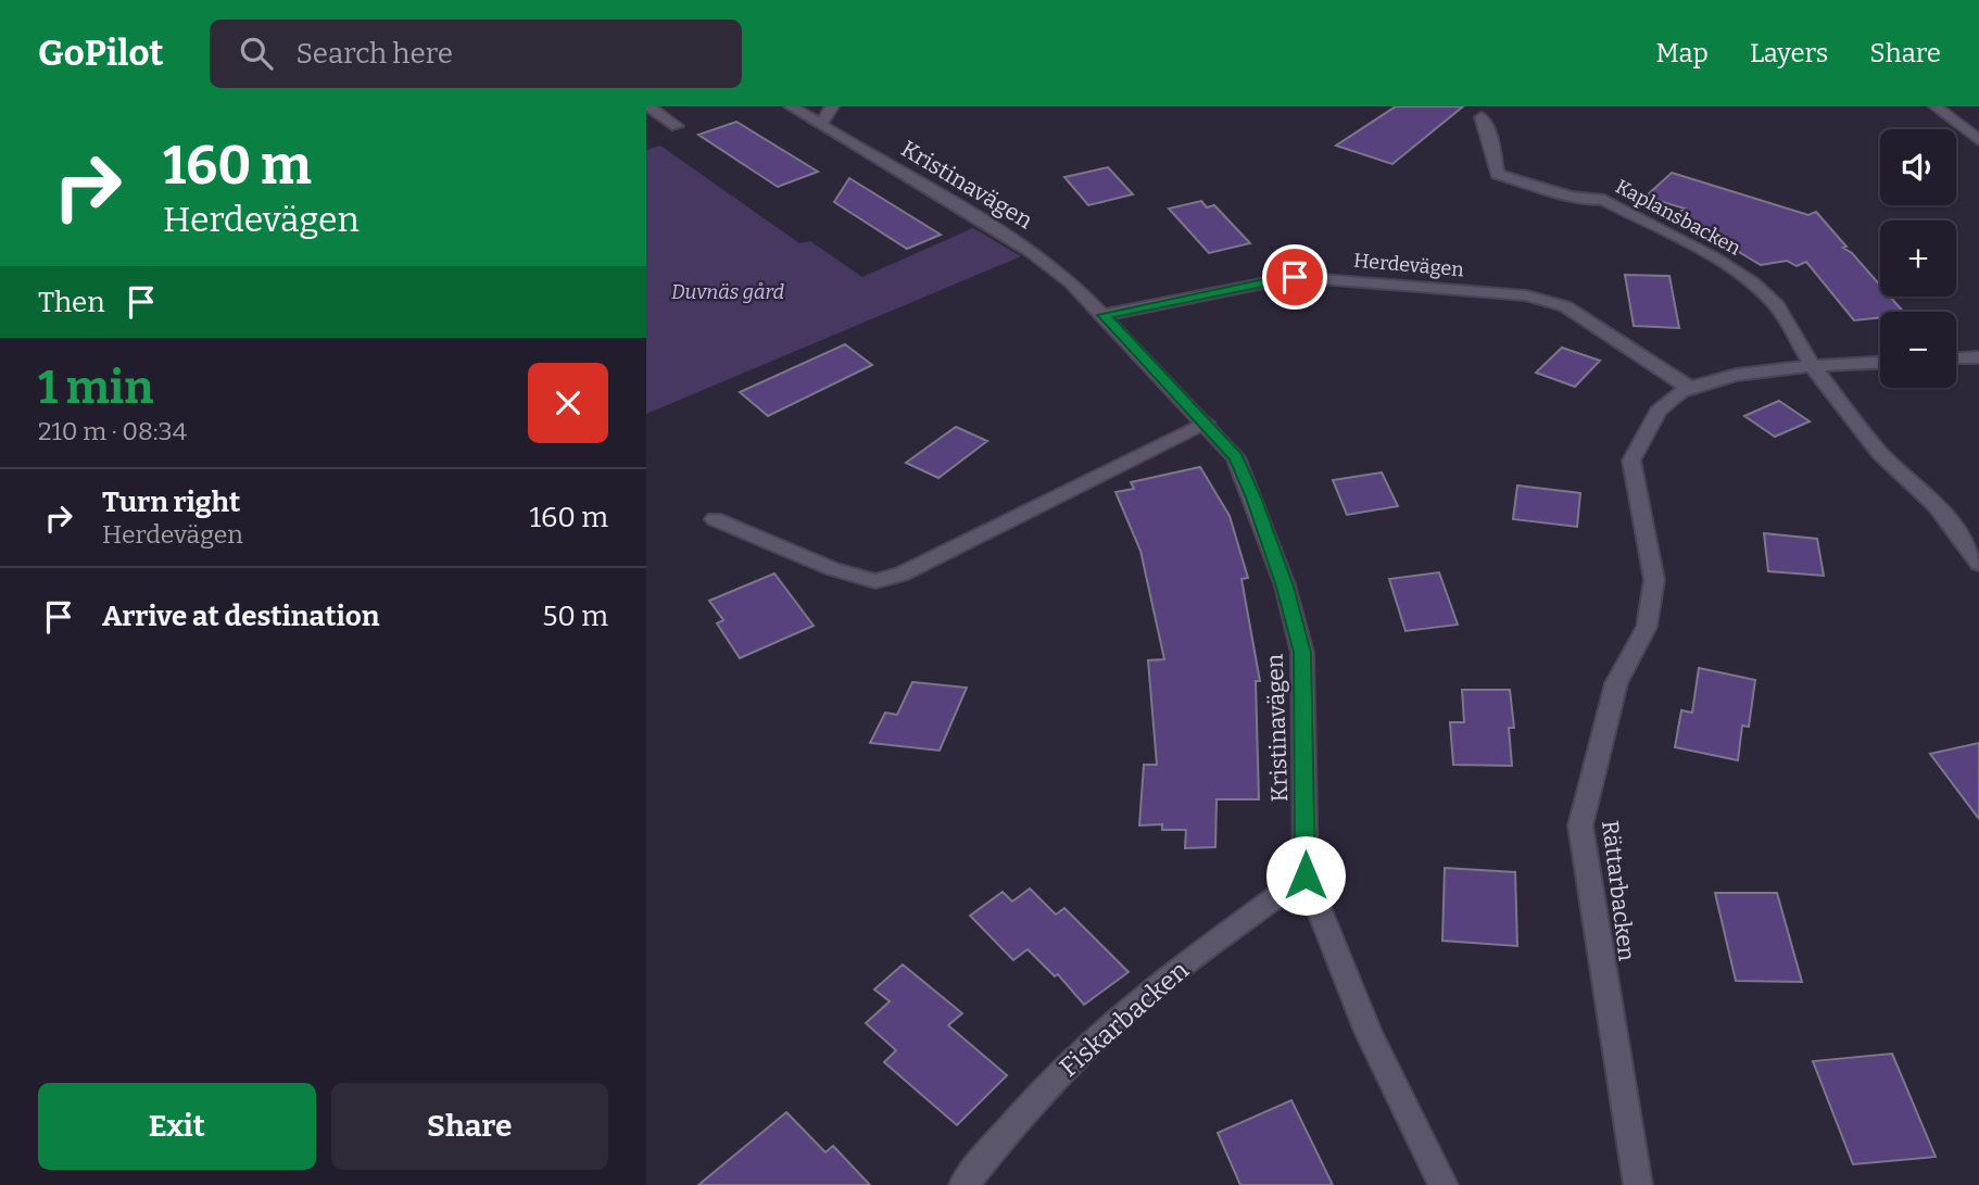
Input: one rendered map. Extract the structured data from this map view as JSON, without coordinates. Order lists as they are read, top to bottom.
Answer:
{
  "streets": {
    "street": [
      "Kristinavägen",
      "Kaplansbacken",
      "Herdevägen",
      "Rättarbacken",
      "Fiskarbacken"
    ]
  },
  "crossings": [
    ["Kristinavägen", "Herdevägen"],
    ["Kristinavägen", "Fiskarbacken"],
    ["Kaplansbacken", "Rättarbacken"],
    ["Herdevägen", "Rättarbacken"]
  ],
  "parks": ["Duvnäs gård"],
  "page": {
    "header": "GoPilot",
    "search": "Search here",
    "nav": ["Map", "Layers", "Share"],
    "turn": ["160 m", "Herdevägen"],
    "map_buttons": ["+", "−"],
    "then": "Then",
    "heading": ["1 min", "210 m · 08:34"],
    "list": [
      {
        "name": "Turn right",
        "note": "Herdevägen",
        "value": "160 m"
      },
      {
        "name": "Arrive at destination",
        "value": "50 m"
      }
    ],
    "buttons": ["Exit", "Share"]
  }
}
